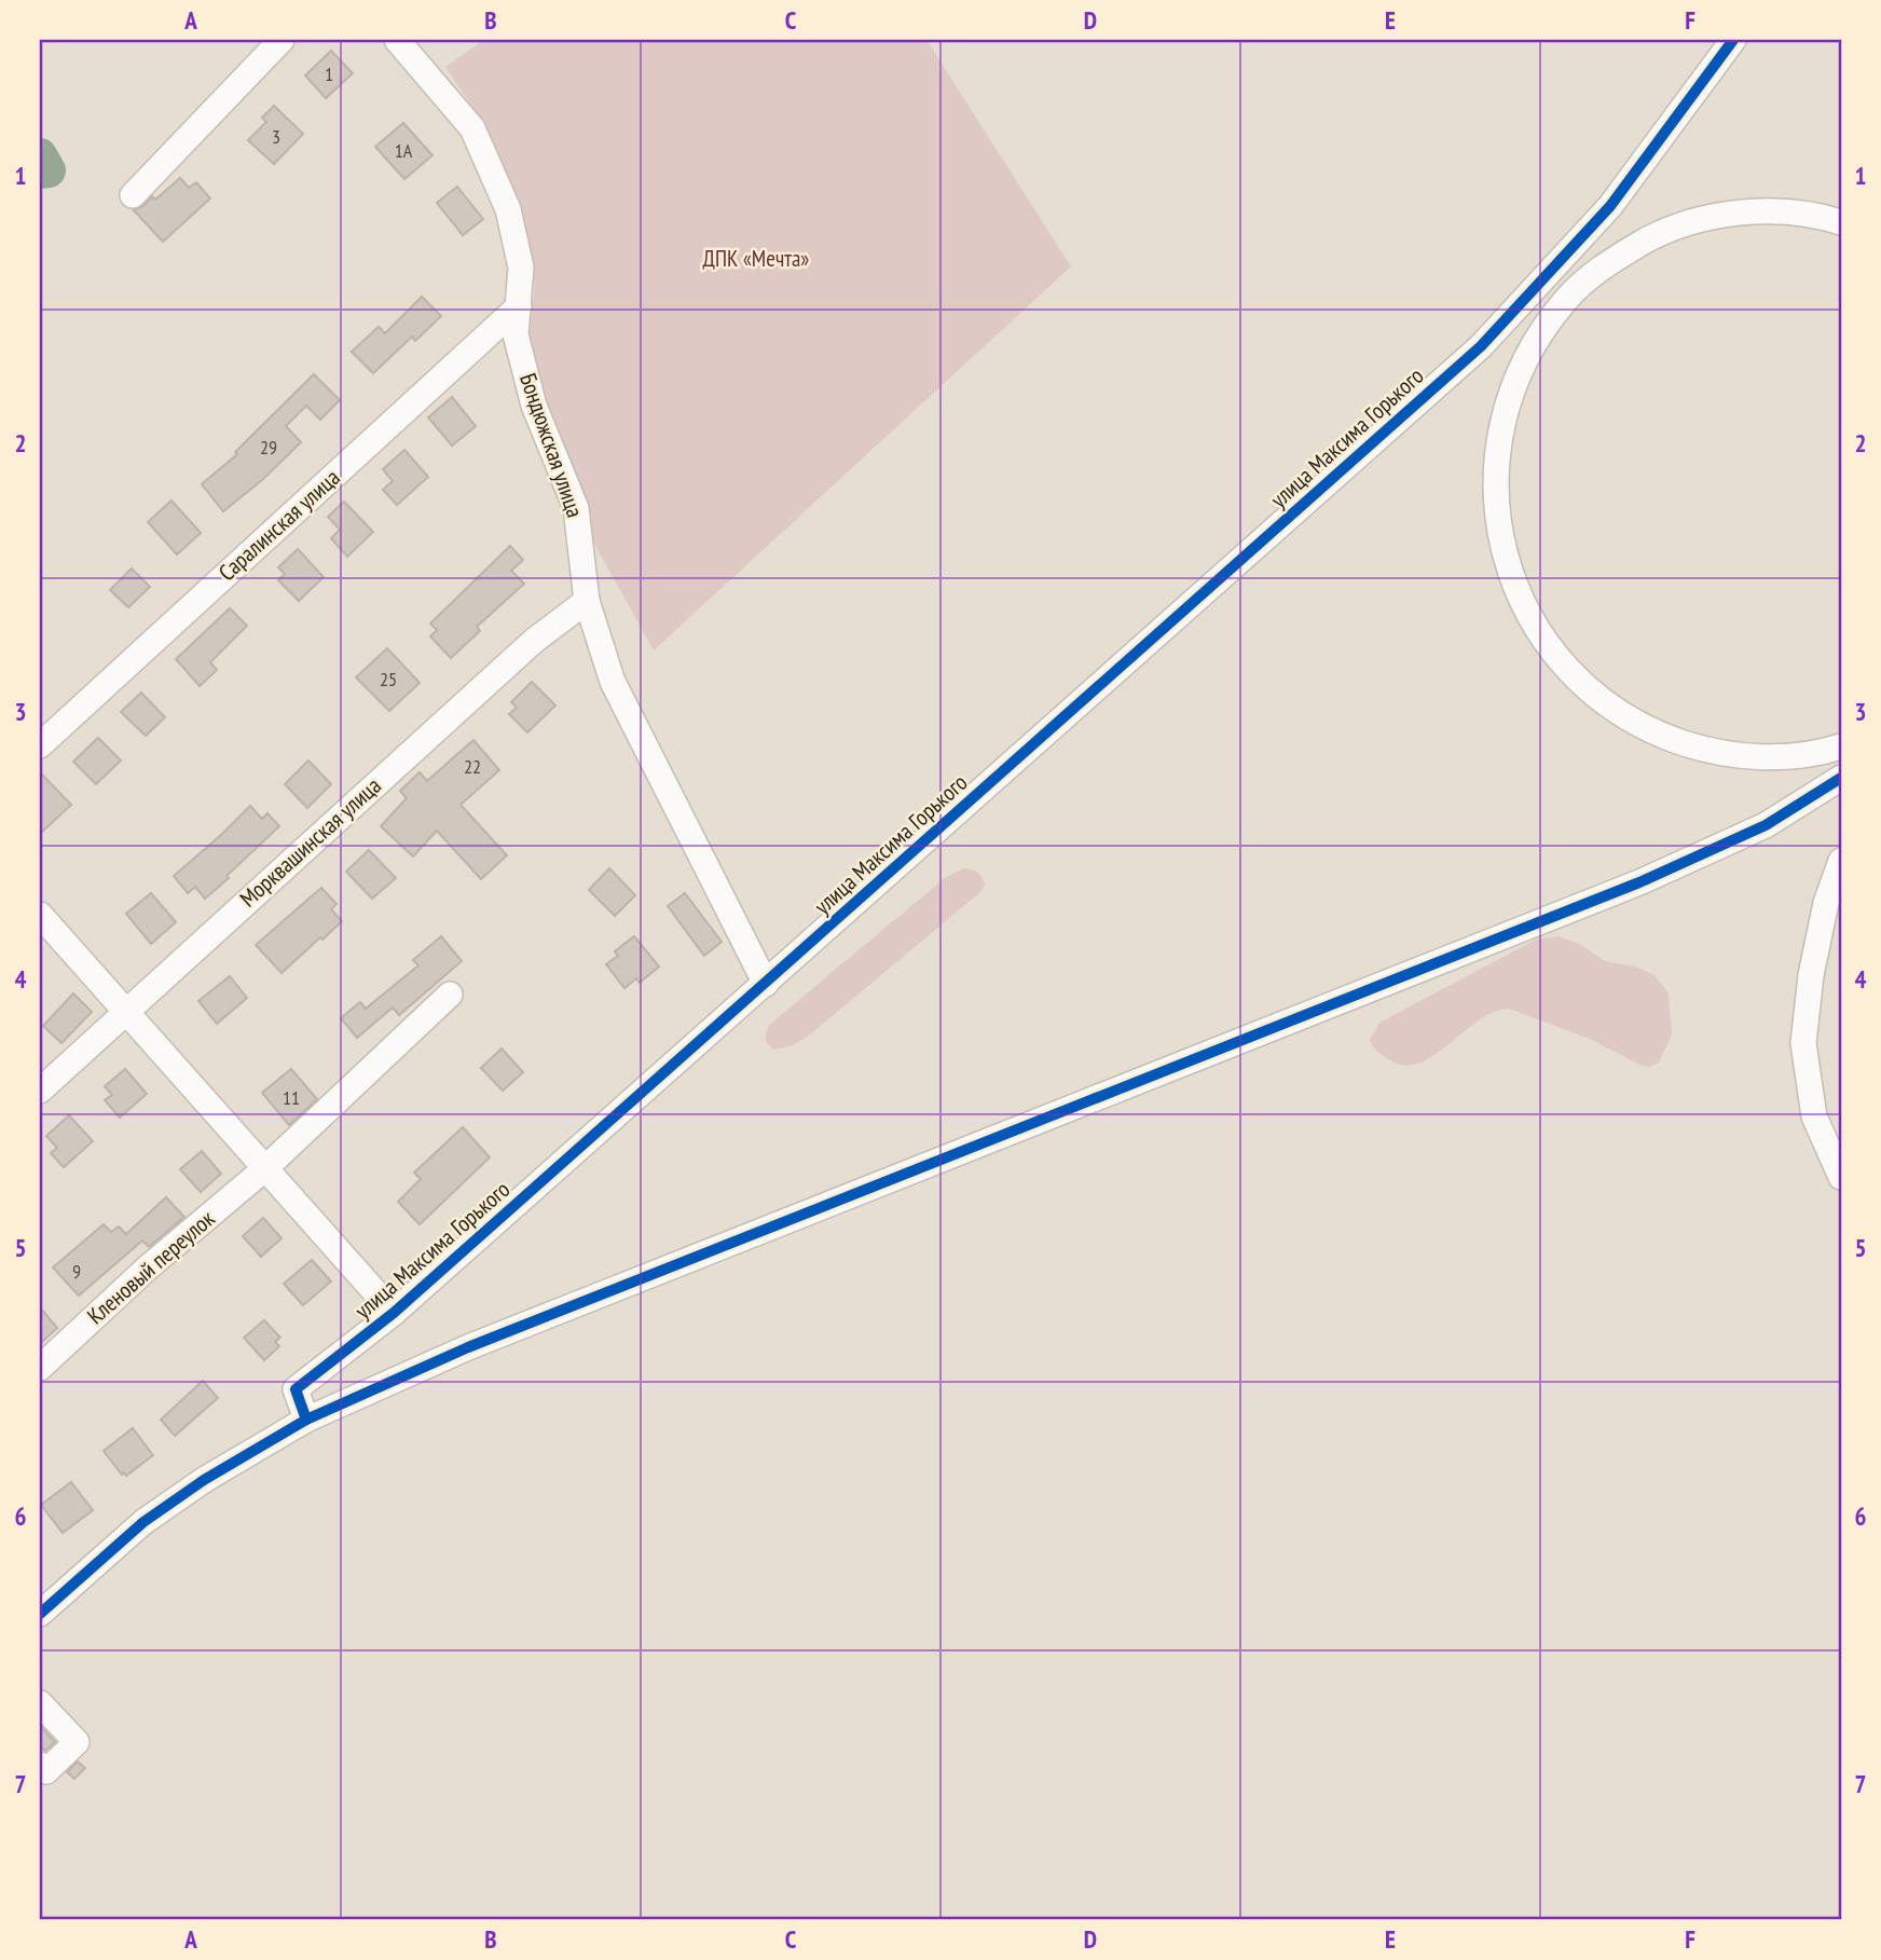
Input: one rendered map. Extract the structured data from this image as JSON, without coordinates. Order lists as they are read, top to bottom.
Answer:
{
  "streets": {
    "street": [
      "улица Максима Горького",
      "Бондюжская улица",
      "Саралинская улица",
      "Морквашинская улица",
      "Кленовый переулок"
    ]
  },
  "crossings": [
    ["улица Максима Горького", "Бондюжская улица"],
    ["Бондюжская улица", "Саралинская улица"],
    ["Бондюжская улица", "Морквашинская улица"]
  ],
  "parks": ["ДПК «Мечта»"],
  "house_numbers": [
    "1",
    "3",
    "1А",
    "29",
    "25",
    "22",
    "11",
    "9"
  ],
  "grid": {
    "columns": [
      "A",
      "B",
      "C",
      "D",
      "E",
      "F"
    ],
    "rows": [
      "1",
      "2",
      "3",
      "4",
      "5",
      "6",
      "7"
    ]
  }
}
